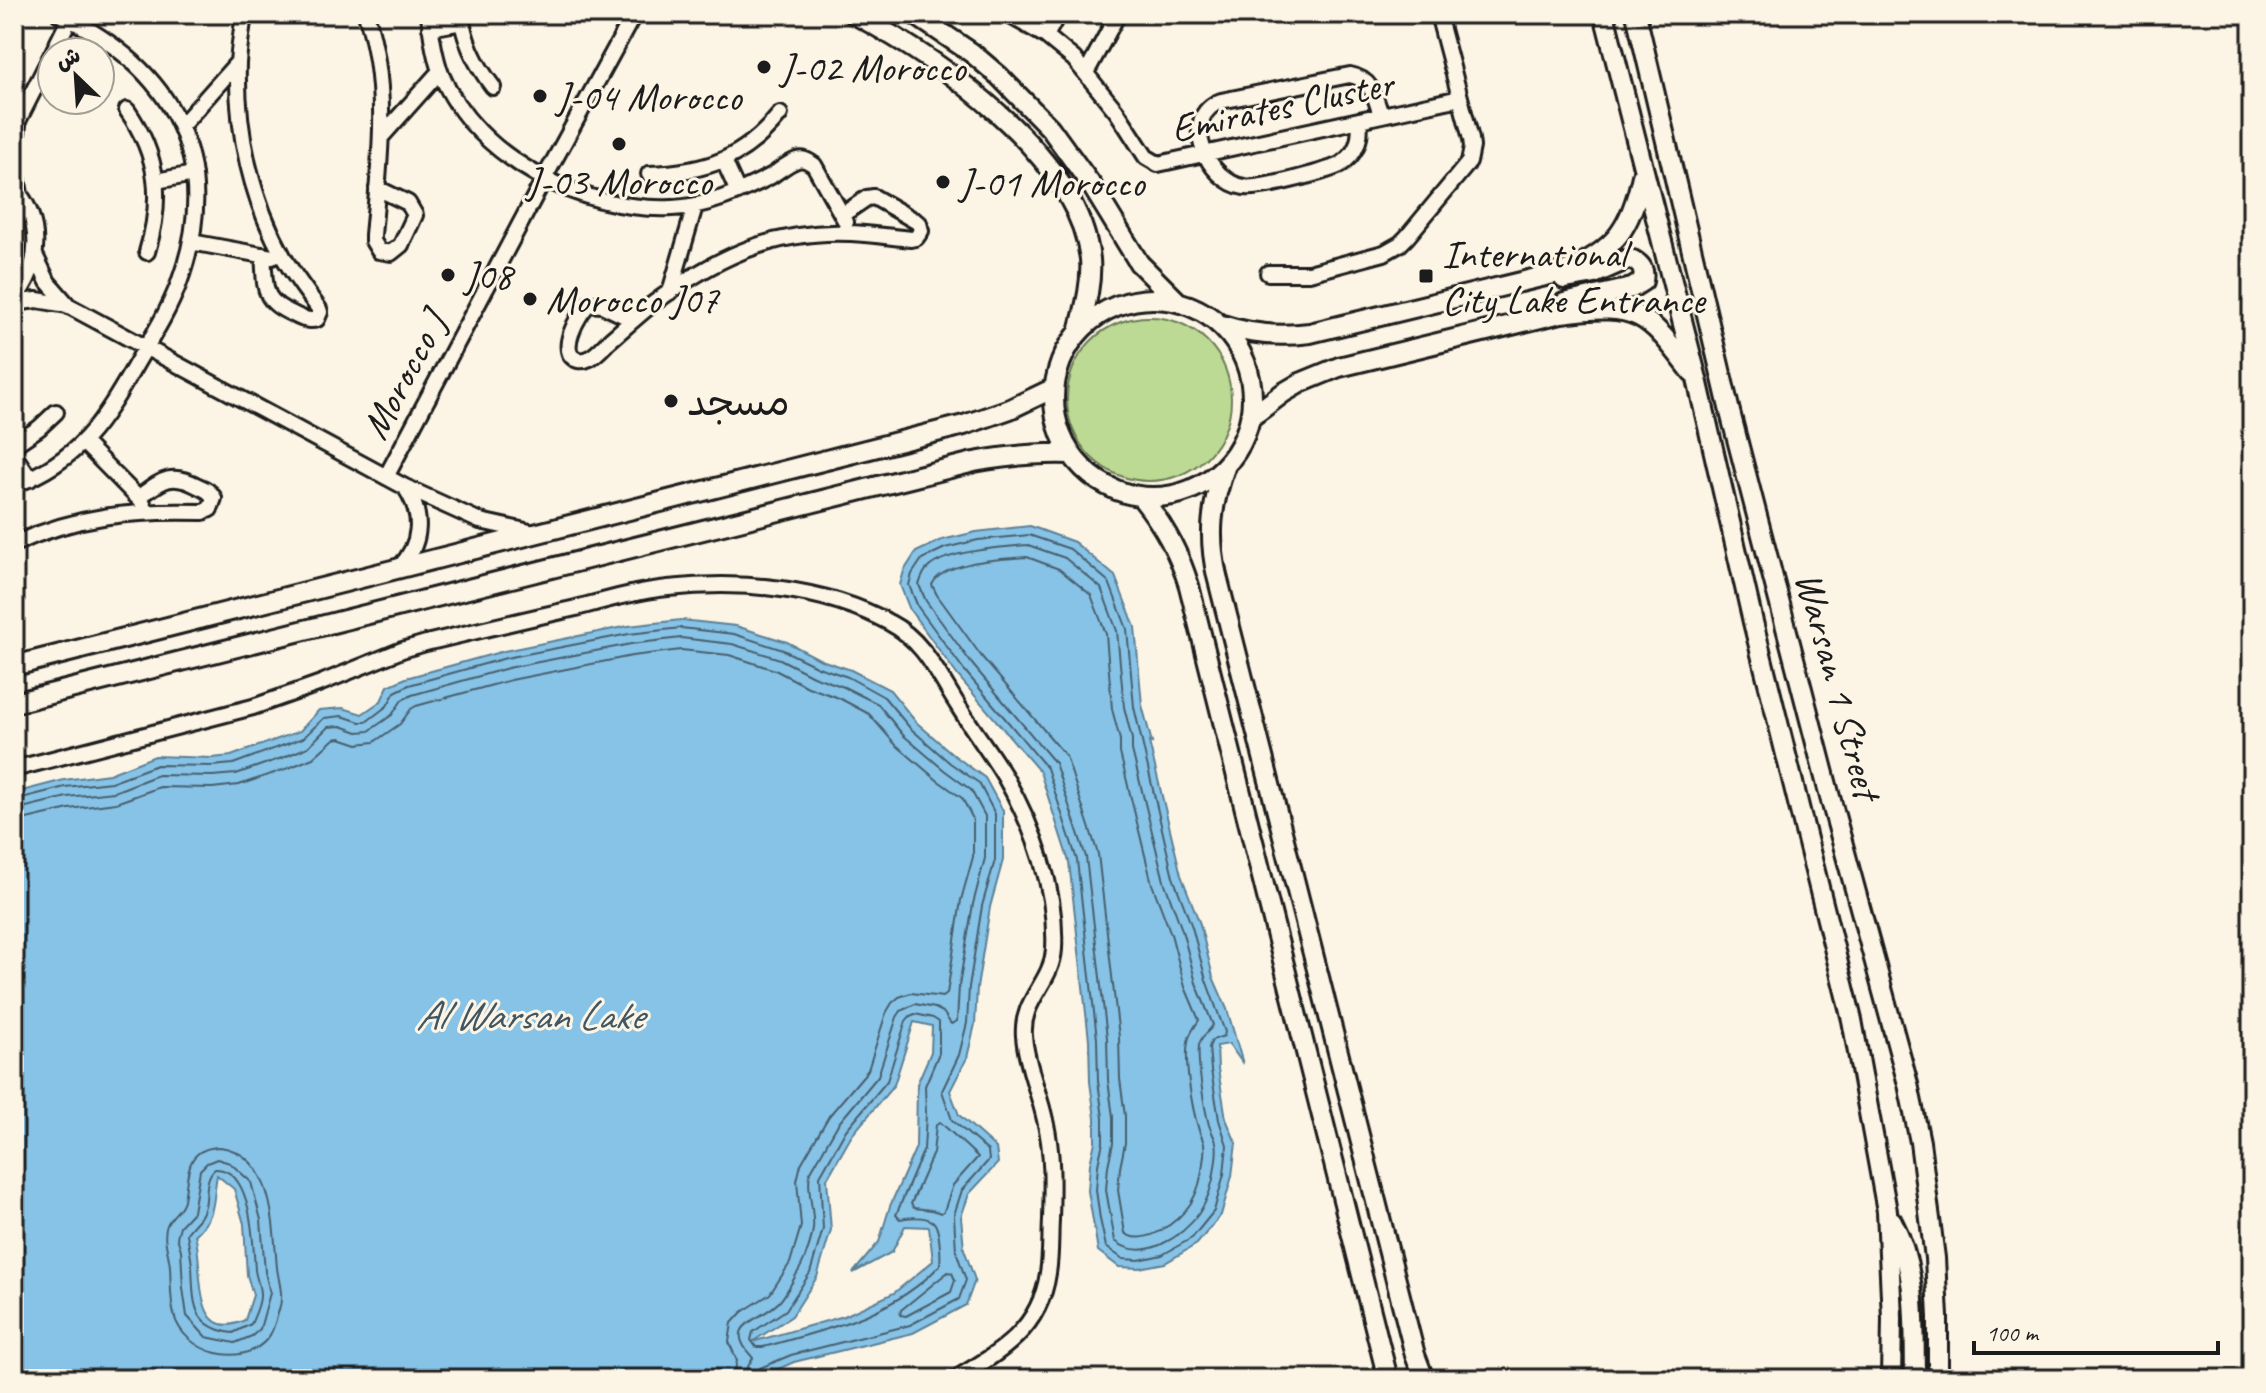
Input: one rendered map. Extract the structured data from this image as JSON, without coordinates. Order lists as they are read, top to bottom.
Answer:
{
  "streets": {
    "street": ["Emirates Cluster", "Morocco J", "Warsan 1 Street"]
  },
  "water": ["Al Warsan Lake"],
  "places": {
    "other": [
      "J-02 Morocco",
      "J-04 Morocco",
      "J-03 Morocco",
      "J-01 Morocco",
      "J08",
      "Morocco J07",
      "مسجد"
    ],
    "transit": ["International City Lake Entrance"]
  },
  "scale_bar": "100 m",
  "north": "top left"
}
